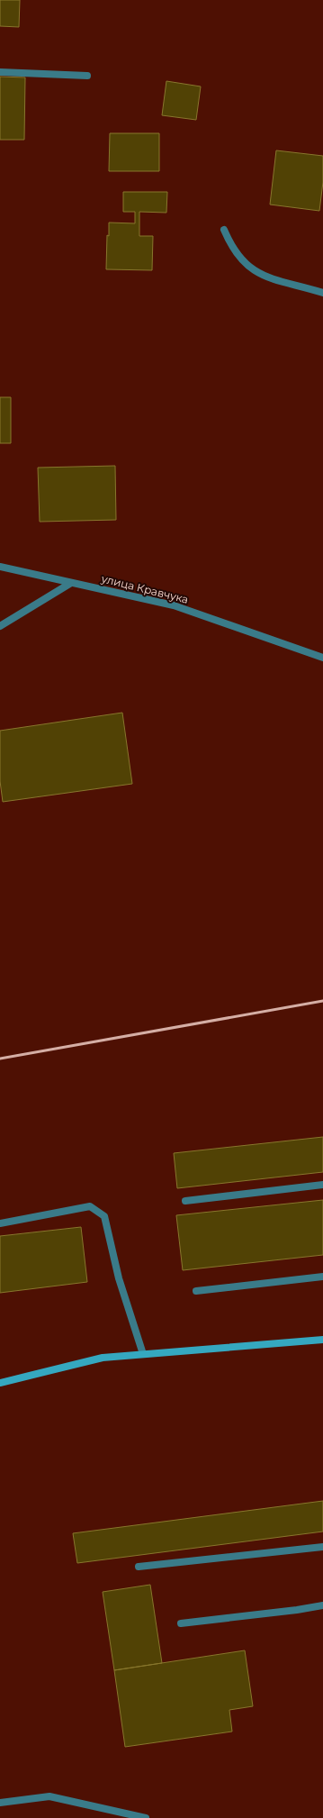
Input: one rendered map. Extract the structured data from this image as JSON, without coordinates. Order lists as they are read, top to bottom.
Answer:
{
  "streets": {
    "lane": ["улица Кравчука"]
  }
}
